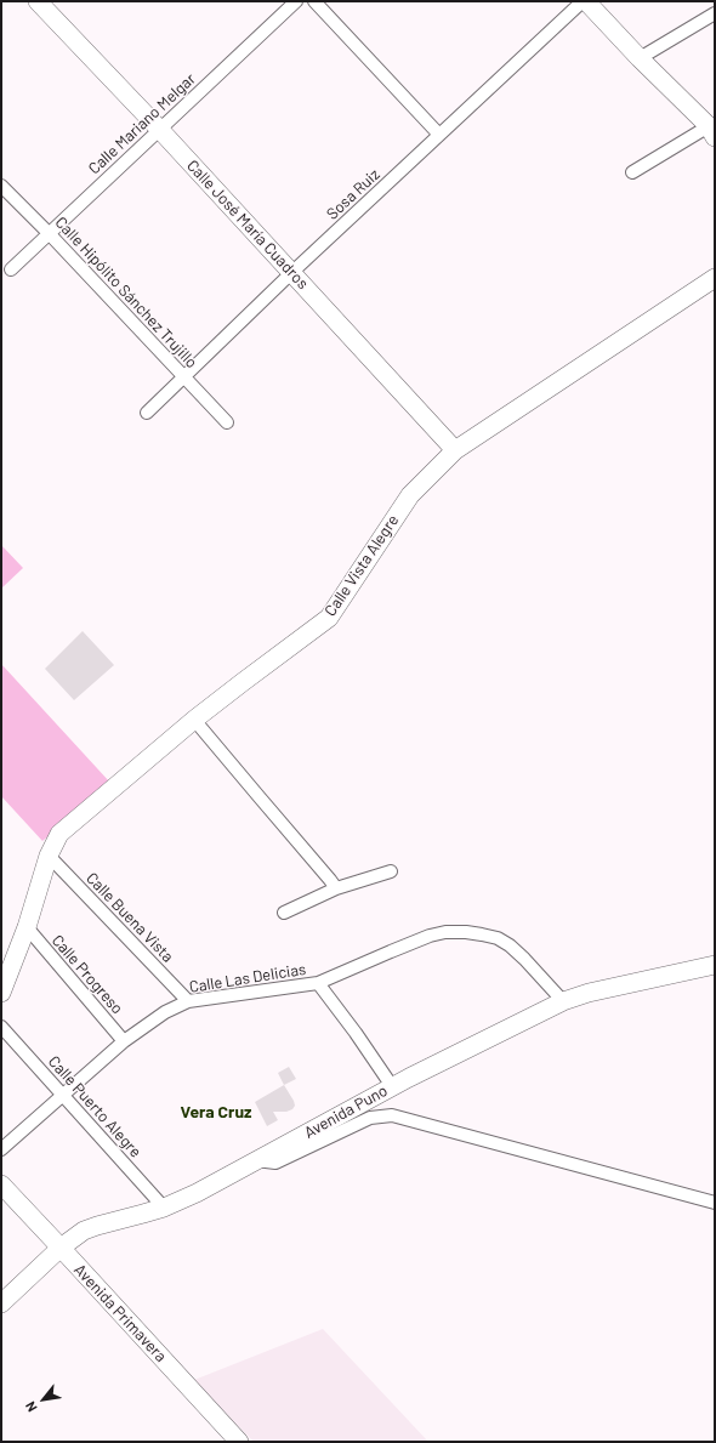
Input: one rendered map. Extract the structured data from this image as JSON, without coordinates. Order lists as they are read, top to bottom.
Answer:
{
  "streets": {
    "street": [
      "Calle Mariano Melgar",
      "Sosa Ruiz",
      "Calle José María Cuadros",
      "Calle Hipólito Sánchez Trujillo",
      "Calle Vista Alegre",
      "Calle Buena Vista",
      "Calle Progreso",
      "Calle Las Delicias",
      "Calle Puerto Alegre",
      "Avenida Puno",
      "Avenida Primavera"
    ]
  },
  "crossings": [
    ["Calle Mariano Melgar", "Calle José María Cuadros"],
    ["Calle Mariano Melgar", "Calle Hipólito Sánchez Trujillo"],
    ["Sosa Ruiz", "Calle José María Cuadros"],
    ["Sosa Ruiz", "Calle Hipólito Sánchez Trujillo"],
    ["Calle José María Cuadros", "Calle Vista Alegre"],
    ["Calle Vista Alegre", "Calle Buena Vista"],
    ["Calle Vista Alegre", "Calle Progreso"],
    ["Calle Buena Vista", "Calle Las Delicias"],
    ["Calle Progreso", "Calle Las Delicias"],
    ["Calle Las Delicias", "Calle Puerto Alegre"],
    ["Calle Las Delicias", "Avenida Puno"],
    ["Calle Puerto Alegre", "Avenida Puno"],
    ["Avenida Puno", "Avenida Primavera"]
  ],
  "districts": ["Vera Cruz"],
  "north": "bottom left"
}
